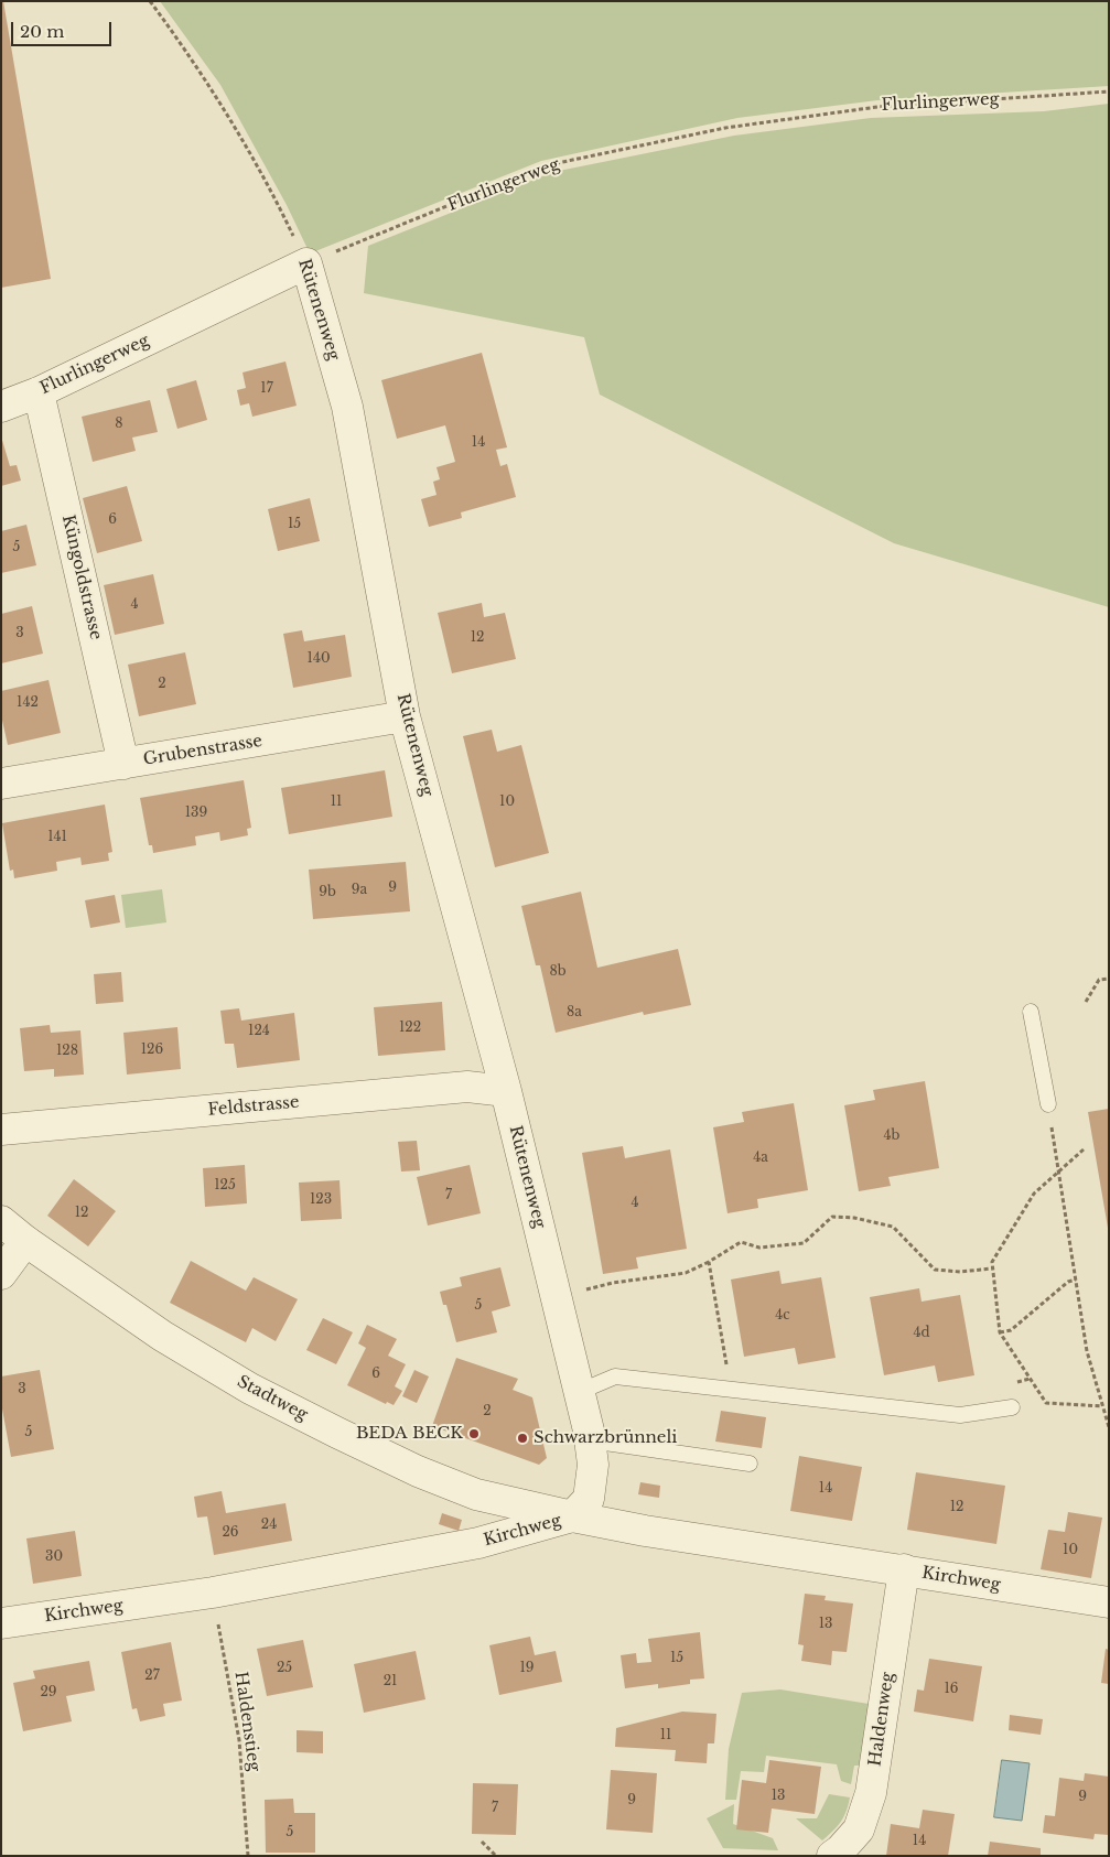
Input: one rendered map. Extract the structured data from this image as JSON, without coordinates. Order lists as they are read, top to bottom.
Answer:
{
  "streets": {
    "street": [
      "Flurlingerweg",
      "Rütenenweg",
      "Küngoldstrasse",
      "Grubenstrasse",
      "Feldstrasse",
      "Stadtweg",
      "Kirchweg",
      "Haldenweg"
    ],
    "path": ["Haldenstieg"]
  },
  "crossings": [
    ["Flurlingerweg", "Rütenenweg"],
    ["Flurlingerweg", "Küngoldstrasse"],
    ["Rütenenweg", "Grubenstrasse"],
    ["Rütenenweg", "Feldstrasse"],
    ["Rütenenweg", "Stadtweg"],
    ["Rütenenweg", "Kirchweg"],
    ["Küngoldstrasse", "Grubenstrasse"],
    ["Stadtweg", "Kirchweg"],
    ["Kirchweg", "Haldenweg"],
    ["Kirchweg", "Haldenstieg"]
  ],
  "places": ["BEDA BECK", "Schwarzbrünneli"],
  "house_numbers": [
    "17",
    "8",
    "14",
    "6",
    "15",
    "5",
    "4",
    "3",
    "12",
    "140",
    "2",
    "142",
    "11",
    "10",
    "139",
    "141",
    "9",
    "9a",
    "9b",
    "8b",
    "8a",
    "122",
    "124",
    "126",
    "128",
    "4b",
    "4a",
    "125",
    "7",
    "123",
    "4",
    "12",
    "5",
    "4c",
    "4d",
    "6",
    "3",
    "2",
    "5",
    "14",
    "12",
    "24",
    "26",
    "10",
    "30",
    "13",
    "15",
    "25",
    "19",
    "27",
    "21",
    "16",
    "29",
    "11",
    "13",
    "9",
    "9",
    "7",
    "5",
    "14"
  ],
  "scale_bar": "20 m"
}
